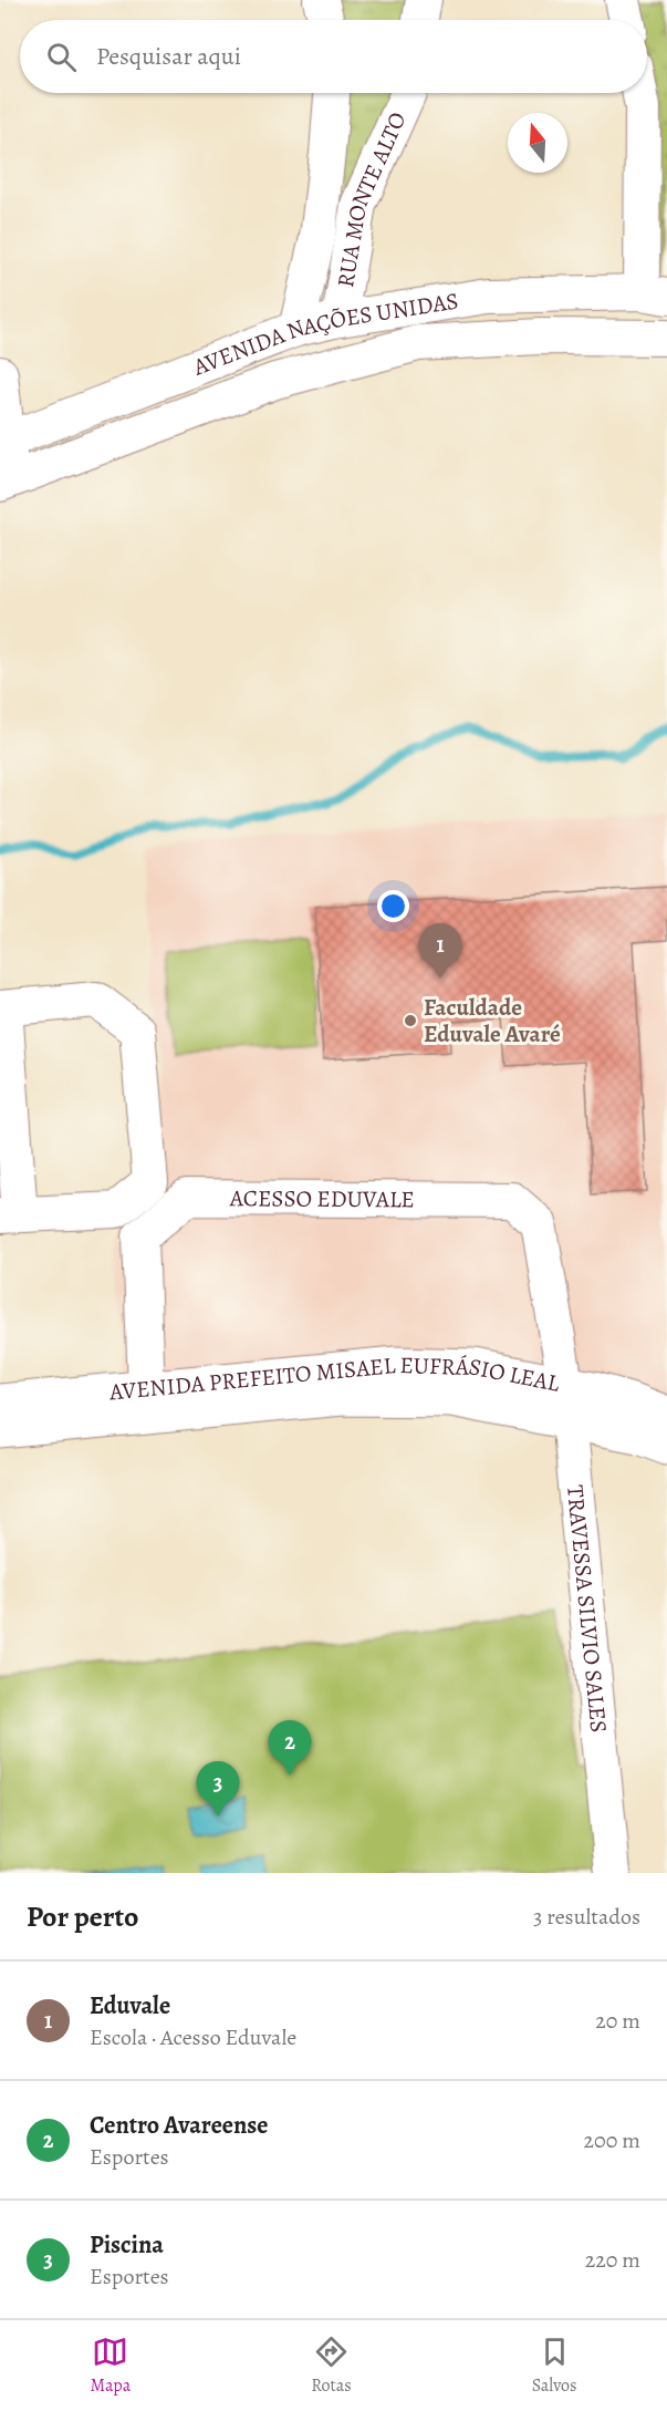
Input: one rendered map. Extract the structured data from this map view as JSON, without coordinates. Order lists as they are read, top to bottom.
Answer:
{
  "streets": {
    "main road": ["AVENIDA PREFEITO MISAEL EUFRÁSIO LEAL"],
    "street": [
      "RUA MONTE ALTO",
      "AVENIDA NAÇÕES UNIDAS",
      "ACESSO EDUVALE",
      "TRAVESSA SILVIO SALES"
    ]
  },
  "crossings": [
    ["RUA MONTE ALTO", "AVENIDA NAÇÕES UNIDAS"],
    ["ACESSO EDUVALE", "AVENIDA PREFEITO MISAEL EUFRÁSIO LEAL"],
    ["ACESSO EDUVALE", "TRAVESSA SILVIO SALES"],
    ["AVENIDA PREFEITO MISAEL EUFRÁSIO LEAL", "TRAVESSA SILVIO SALES"]
  ],
  "places": ["Faculdade Eduvale Avaré"],
  "north": "top",
  "page": {
    "search": "Pesquisar aqui",
    "pins": ["1", "2", "3"],
    "heading": ["Por perto", "3 resultados"],
    "list": [
      {
        "mark": "1",
        "name": "Eduvale",
        "note": "Escola · Acesso Eduvale",
        "value": "20 m"
      },
      {
        "mark": "2",
        "name": "Centro Avareense",
        "note": "Esportes",
        "value": "200 m"
      },
      {
        "mark": "3",
        "name": "Piscina",
        "note": "Esportes",
        "value": "220 m"
      }
    ],
    "nav": ["Mapa", "Rotas", "Salvos"]
  }
}
